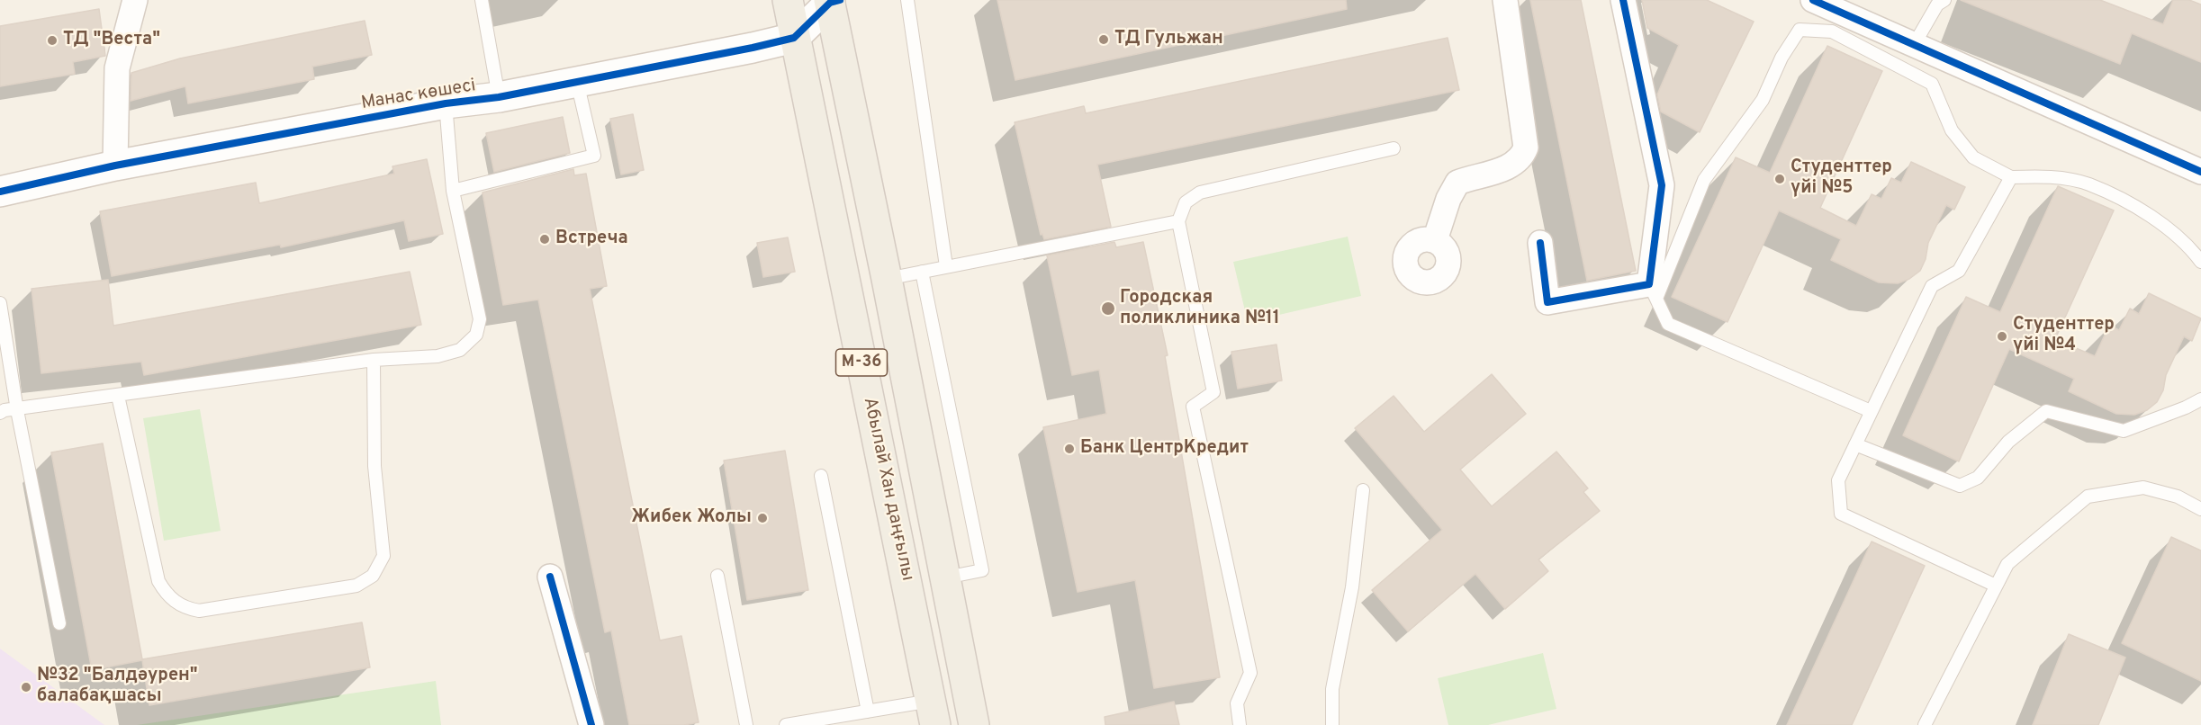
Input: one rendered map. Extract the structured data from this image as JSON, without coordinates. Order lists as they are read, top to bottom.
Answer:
{
  "streets": {
    "main road": ["M-36", "Абылай Хан даңғылы"],
    "street": ["Манас көшесі"]
  },
  "crossings": [
    ["Манас көшесі", "Абылай Хан даңғылы"]
  ],
  "places": [
    "ТД Гульжан",
    "ТД \"Веста\"",
    "Студенттер үйі №5",
    "Встреча",
    "Городская поликлиника №11",
    "Студенттер үйі №4",
    "Банк ЦентрКредит",
    "Жибек Жолы",
    "№32 \"Балдәурен\" балабақшасы"
  ]
}
